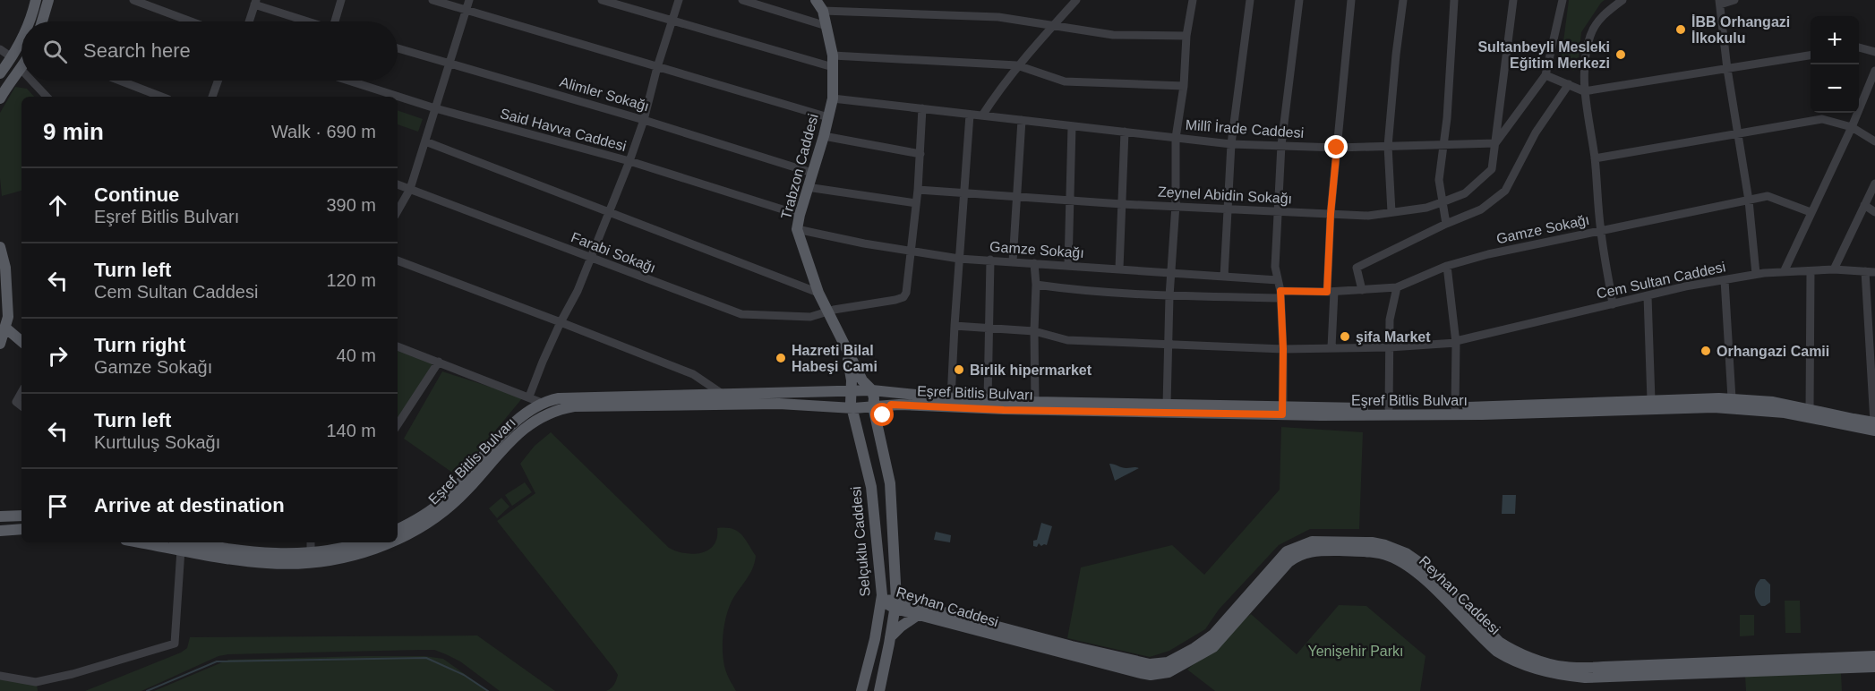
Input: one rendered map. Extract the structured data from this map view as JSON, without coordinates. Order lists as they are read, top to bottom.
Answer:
{
  "streets": {
    "main road": [
      "Trabzon Caddesi",
      "Eşref Bitlis Bulvarı",
      "Selçuklu Caddesi",
      "Reyhan Caddesi"
    ],
    "street": [
      "Alimler Sokağı",
      "Millî İrade Caddesi",
      "Said Havva Caddesi",
      "Zeynel Abidin Sokağı",
      "Gamze Sokağı",
      "Farabi Sokağı",
      "Cem Sultan Caddesi"
    ]
  },
  "crossings": [
    ["Alimler Sokağı", "Trabzon Caddesi"],
    ["Millî İrade Caddesi", "Trabzon Caddesi"],
    ["Millî İrade Caddesi", "Zeynel Abidin Sokağı"],
    ["Said Havva Caddesi", "Trabzon Caddesi"],
    ["Trabzon Caddesi", "Gamze Sokağı"],
    ["Trabzon Caddesi", "Farabi Sokağı"],
    ["Trabzon Caddesi", "Eşref Bitlis Bulvarı"],
    ["Trabzon Caddesi", "Selçuklu Caddesi"],
    ["Gamze Sokağı", "Farabi Sokağı"],
    ["Eşref Bitlis Bulvarı", "Selçuklu Caddesi"],
    ["Selçuklu Caddesi", "Reyhan Caddesi"]
  ],
  "parks": ["Yenişehir Parkı"],
  "places": [
    "İBB Orhangazi İlkokulu",
    "Sultanbeyli Mesleki Eğitim Merkezi",
    "şifa Market",
    "Orhangazi Camii",
    "Hazreti Bilal Habeşi Cami",
    "Birlik hipermarket"
  ],
  "page": {
    "map_buttons": ["+", "−"],
    "search": "Search here",
    "heading": ["9 min", "Walk · 690 m"],
    "list": [
      ["Continue", "Eşref Bitlis Bulvarı", "390 m"],
      ["Turn left", "Cem Sultan Caddesi", "120 m"],
      ["Turn right", "Gamze Sokağı", "40 m"],
      ["Turn left", "Kurtuluş Sokağı", "140 m"],
      "Arrive at destination"
    ]
  }
}
